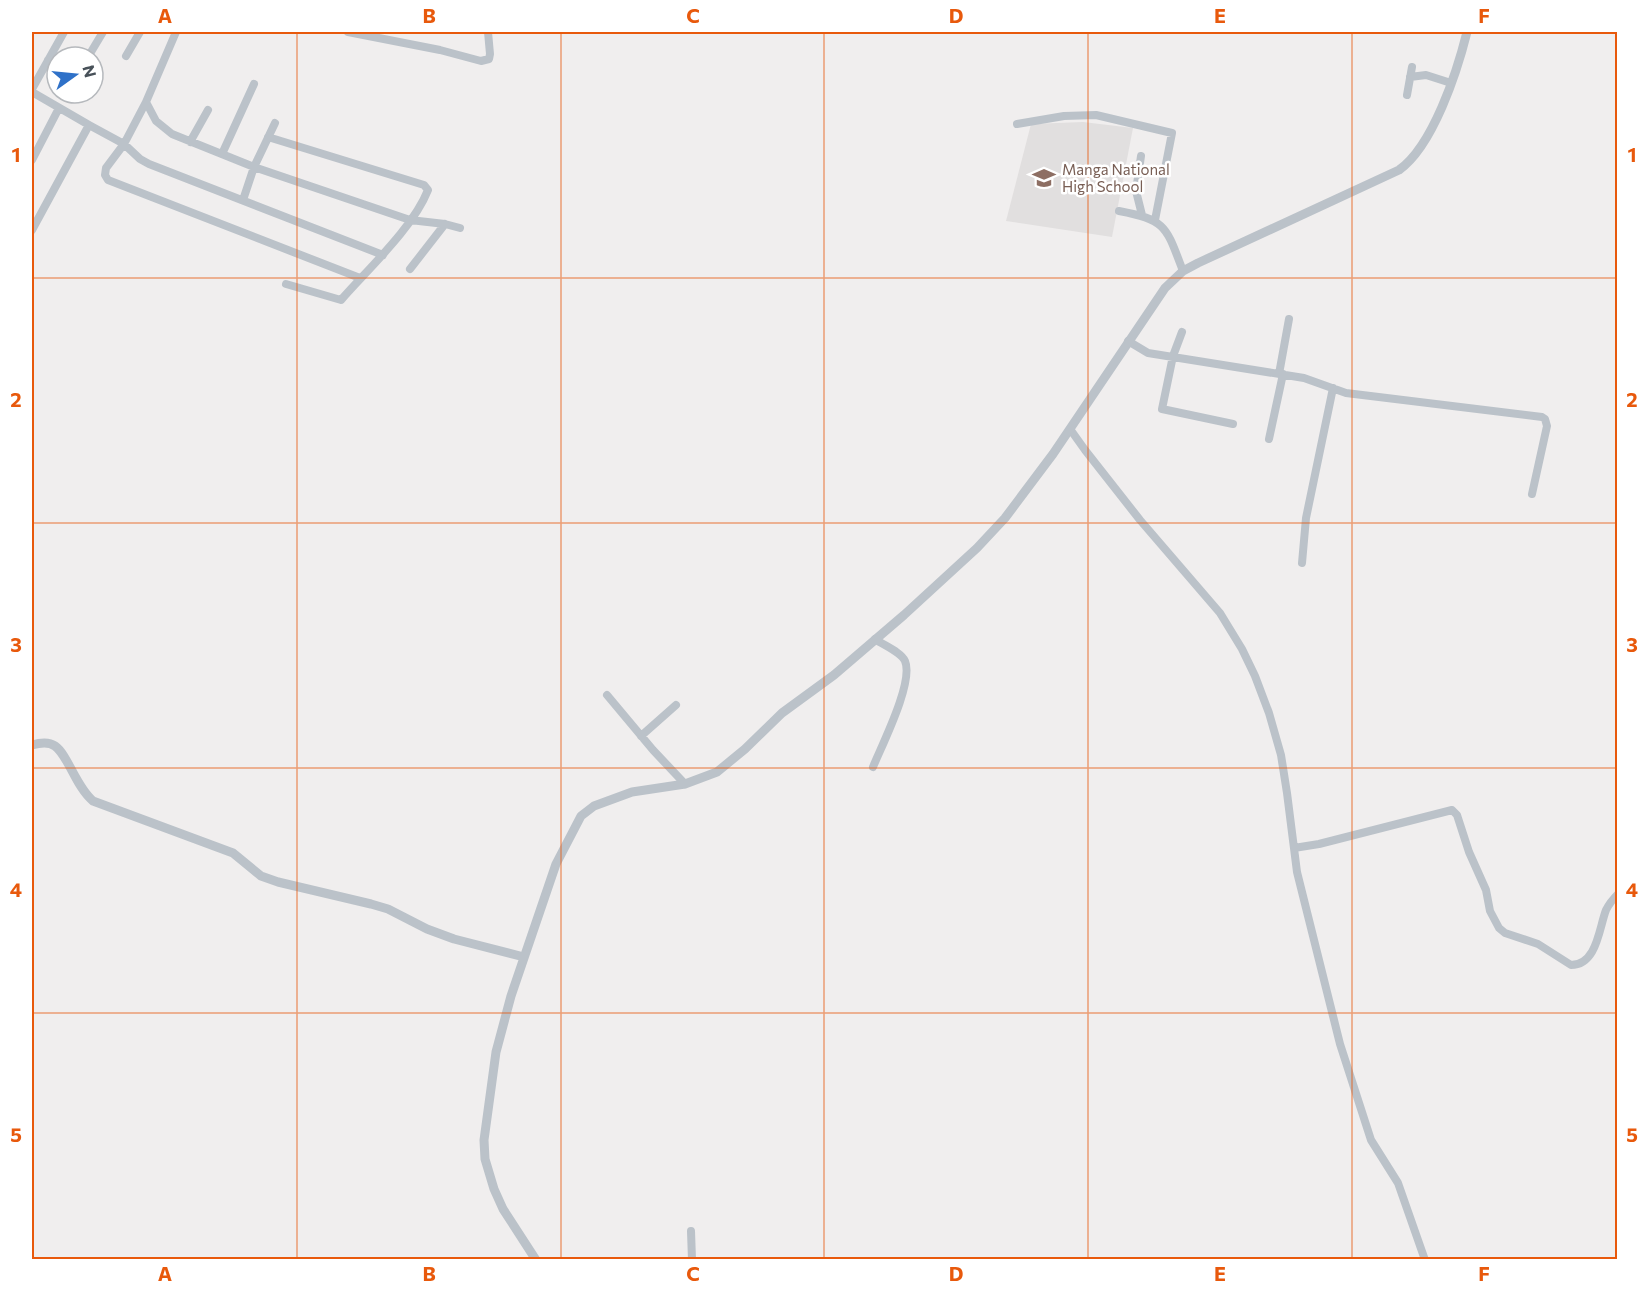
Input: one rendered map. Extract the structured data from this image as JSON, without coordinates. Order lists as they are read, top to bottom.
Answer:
{
  "places": {
    "school or university": ["Manga National High School"]
  },
  "north": "right",
  "grid": {
    "columns": [
      "A",
      "B",
      "C",
      "D",
      "E",
      "F"
    ],
    "rows": [
      "1",
      "2",
      "3",
      "4",
      "5"
    ]
  }
}
